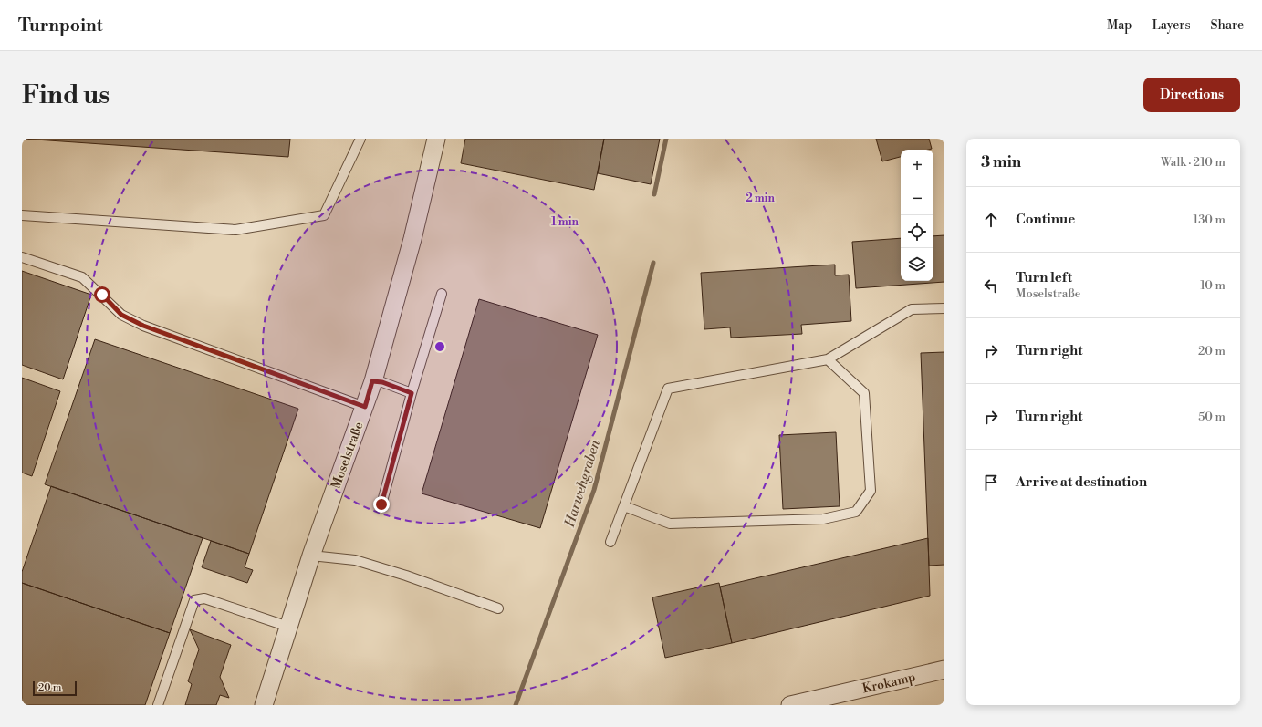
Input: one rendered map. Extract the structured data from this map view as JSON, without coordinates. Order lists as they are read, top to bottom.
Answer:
{
  "streets": {
    "street": ["Moselstraße", "Krokamp"]
  },
  "water": ["Harwehgraben"],
  "scale_bar": "20 m",
  "page": {
    "header": "Turnpoint",
    "nav": ["Map", "Layers", "Share"],
    "buttons": "Directions",
    "title": "Find us",
    "heading": ["3 min", "Walk · 210 m"],
    "map_buttons": ["+", "−"],
    "list": [
      ["Continue", "130 m"],
      ["Turn left", "Moselstraße", "10 m"],
      ["Turn right", "20 m"],
      ["Turn right", "50 m"],
      "Arrive at destination"
    ],
    "scale": "20 m"
  },
  "rings": ["2 min", "1 min"]
}
